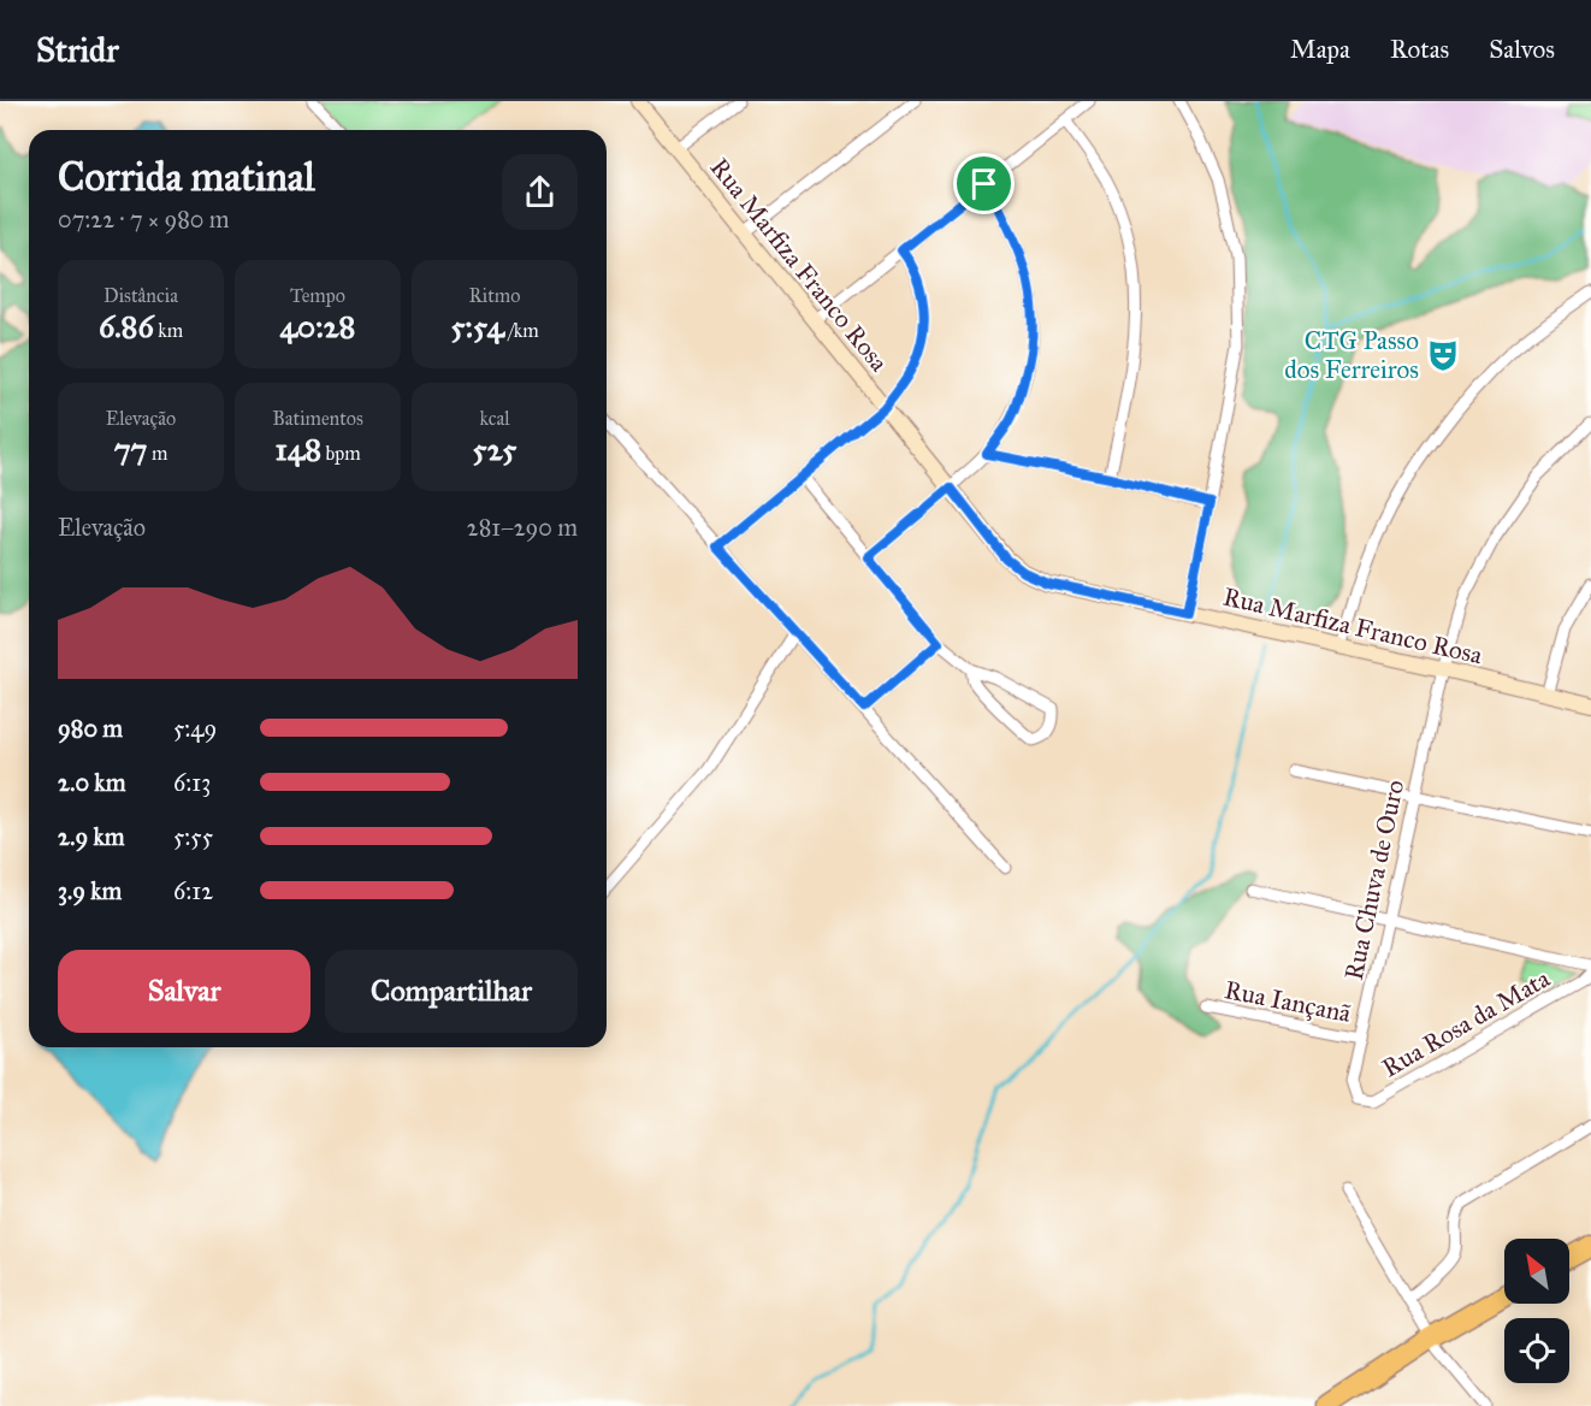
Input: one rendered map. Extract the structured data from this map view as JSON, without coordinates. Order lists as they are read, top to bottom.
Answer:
{
  "streets": {
    "street": [
      "Rua Marfiza Franco Rosa",
      "Rua Chuva de Ouro",
      "Rua Iançanã",
      "Rua Rosa da Mata"
    ]
  },
  "crossings": [
    ["Rua Marfiza Franco Rosa", "Rua Chuva de Ouro"],
    ["Rua Chuva de Ouro", "Rua Iançanã"],
    ["Rua Chuva de Ouro", "Rua Rosa da Mata"]
  ],
  "places": {
    "theatre": ["CTG Passo dos Ferreiros"]
  },
  "north": "top left",
  "page": {
    "header": "Stridr",
    "nav": ["Mapa", "Rotas", "Salvos"],
    "heading": ["Corrida matinal", "07:22 · 7 × 980 m"],
    "stats": [
      ["Distância", "6.86 km"],
      ["Tempo", "40:28"],
      ["Ritmo", "5:54 /km"],
      ["Elevação", "77 m"],
      ["Batimentos", "148 bpm"],
      ["kcal", "525"]
    ],
    "chart": ["Elevação", "281–290 m"],
    "list": [
      {
        "name": "980 m",
        "note": "5:49"
      },
      {
        "name": "2.0 km",
        "note": "6:13"
      },
      {
        "name": "2.9 km",
        "note": "5:55"
      },
      {
        "name": "3.9 km",
        "note": "6:12"
      }
    ],
    "buttons": ["Salvar", "Compartilhar"]
  }
}
